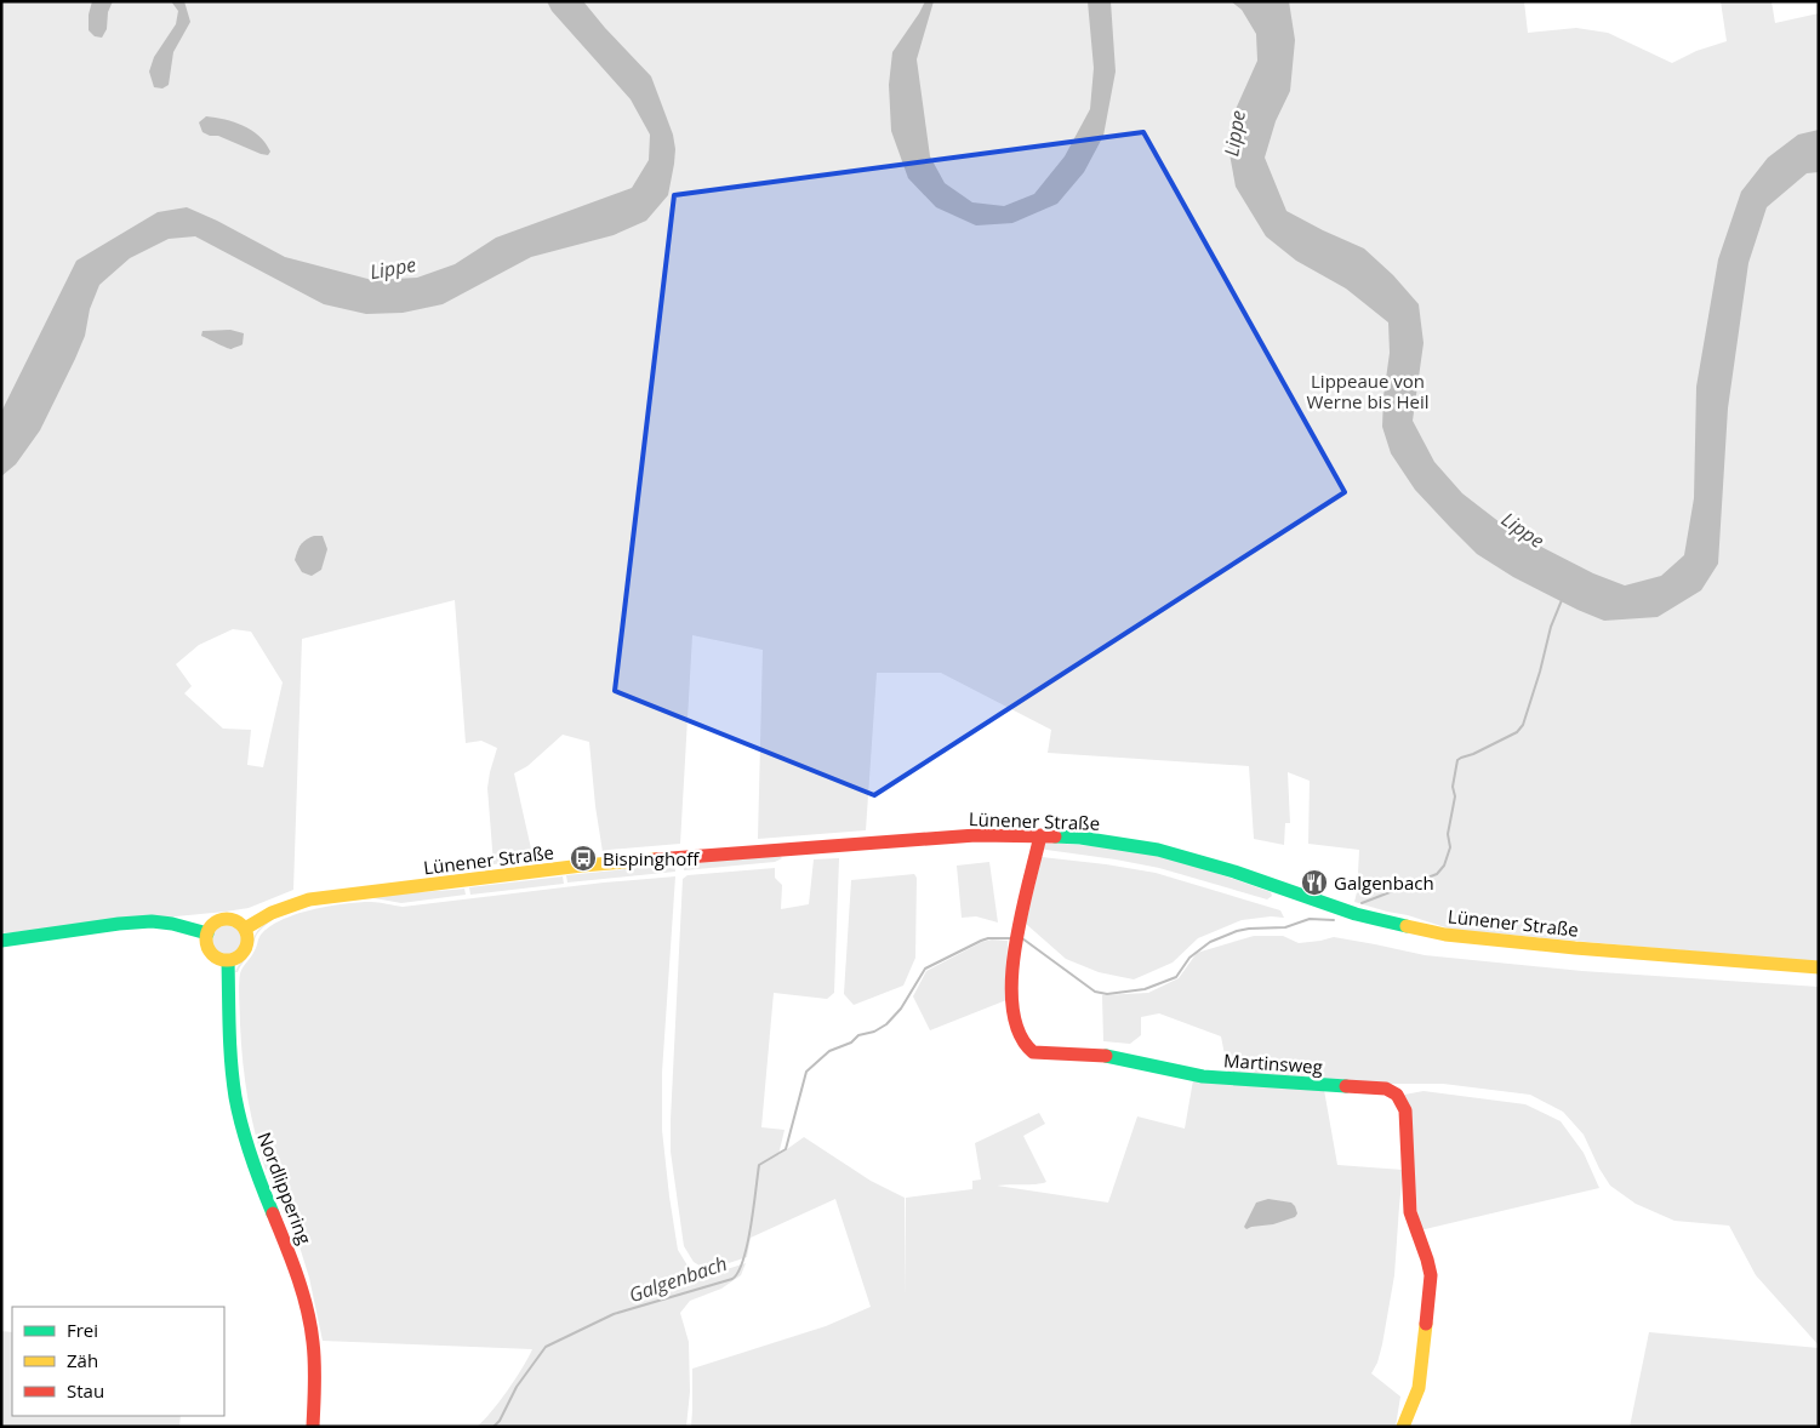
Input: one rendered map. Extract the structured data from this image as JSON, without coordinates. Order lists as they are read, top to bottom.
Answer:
{
  "streets": {
    "main road": ["Lünener Straße", "Martinsweg", "Nordlippering"]
  },
  "crossings": [
    ["Lünener Straße", "Martinsweg"],
    ["Lünener Straße", "Nordlippering"]
  ],
  "water": ["Lippe", "Galgenbach"],
  "parks": ["Lippeaue von Werne bis Heil"],
  "places": {
    "bus stop": ["Bispinghoff"],
    "restaurant": ["Galgenbach"]
  },
  "legend": ["Frei", "Zäh", "Stau"]
}
